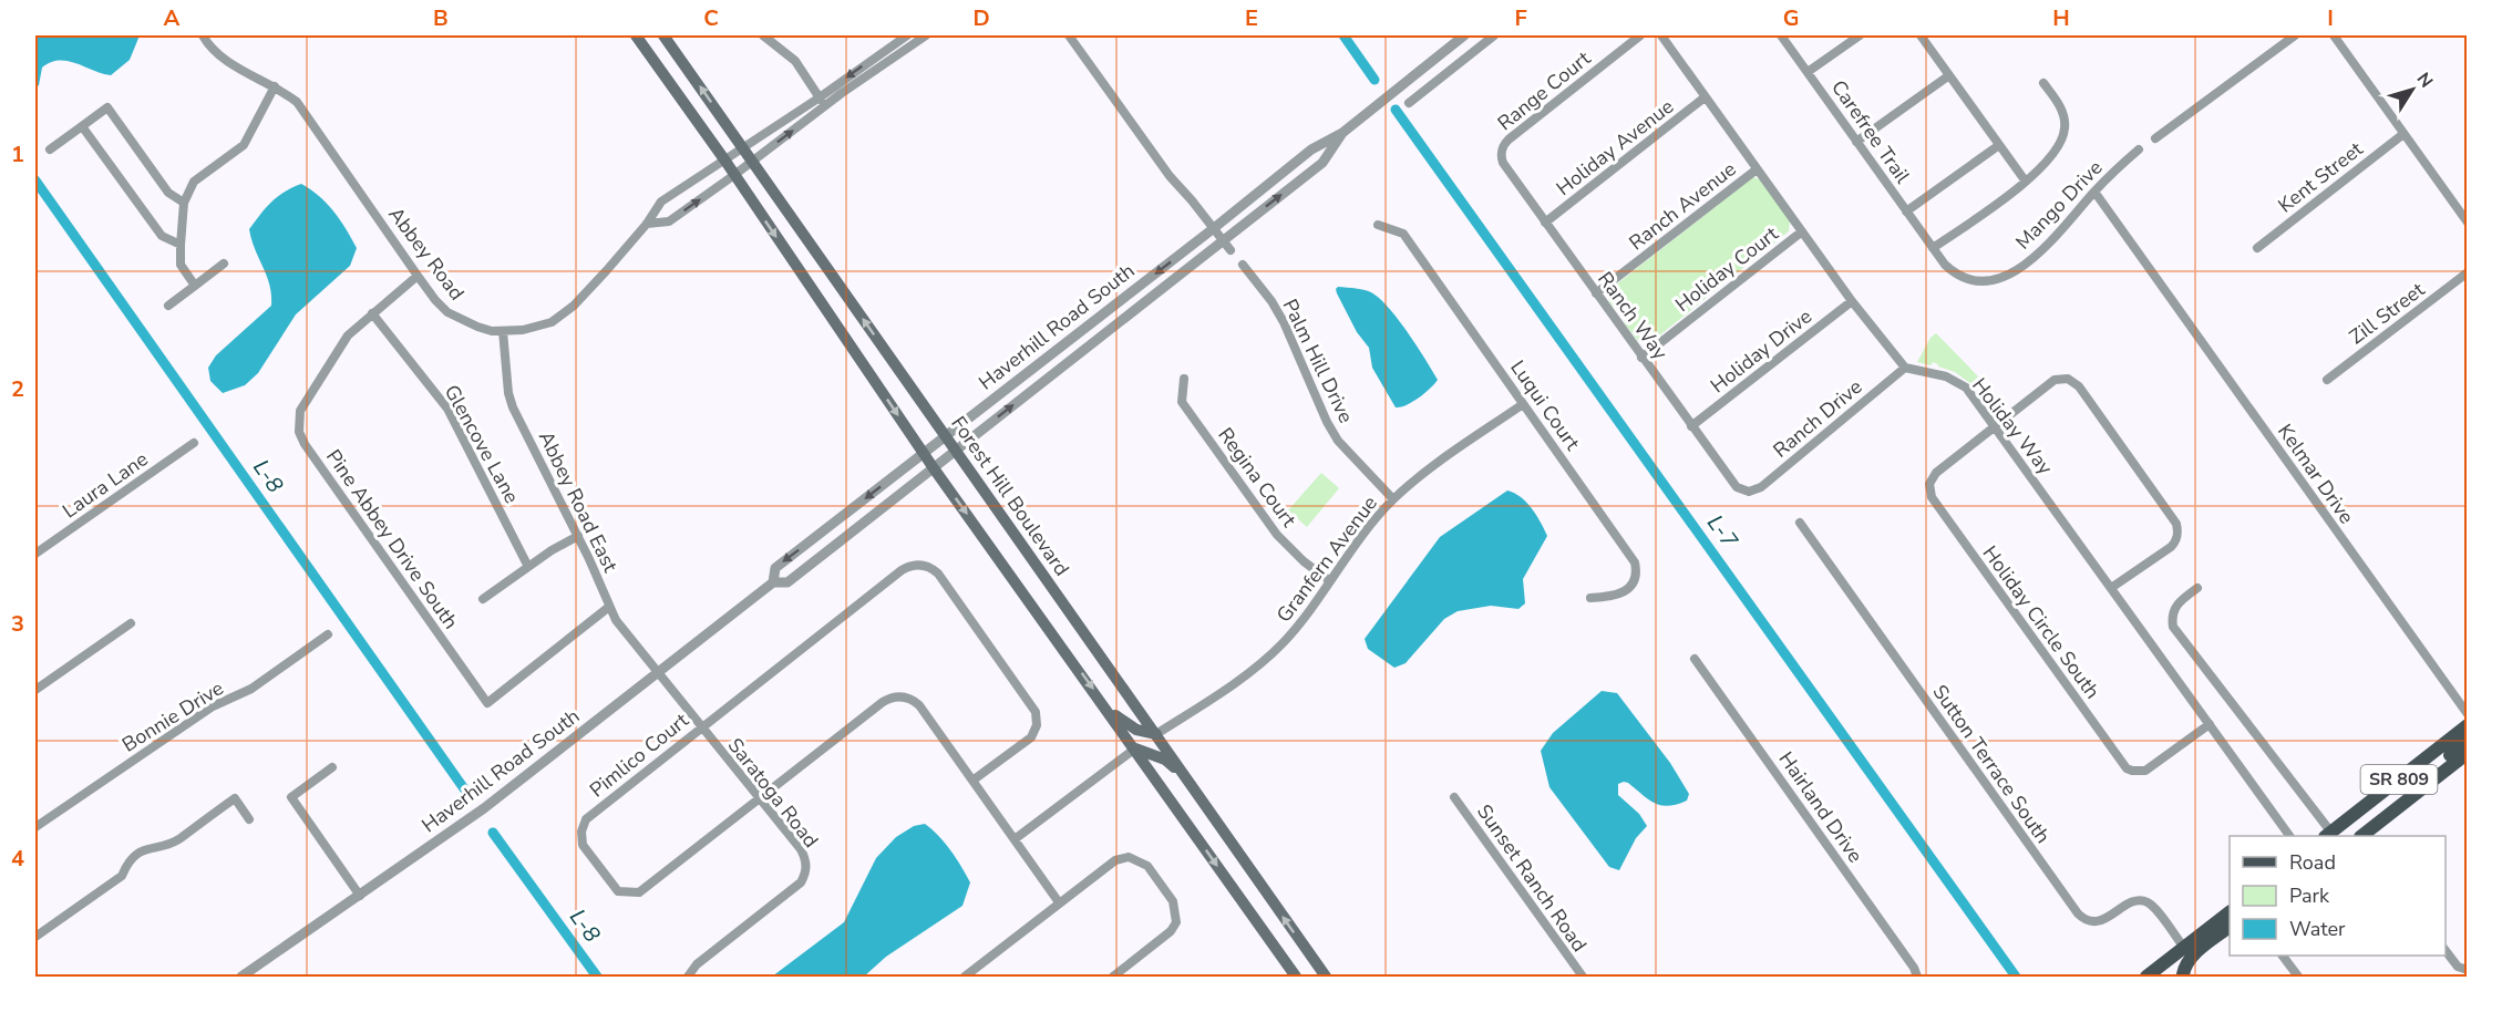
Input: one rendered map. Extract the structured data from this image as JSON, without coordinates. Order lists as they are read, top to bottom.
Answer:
{
  "streets": {
    "main road": ["Forest Hill Boulevard", "SR 809"],
    "street": [
      "Range Court",
      "Carefree Trail",
      "Holiday Avenue",
      "Kent Street",
      "Mango Drive",
      "Ranch Avenue",
      "Abbey Road",
      "Holiday Court",
      "Zill Street",
      "Ranch Way",
      "Haverhill Road South",
      "Holiday Drive",
      "Palm Hill Drive",
      "Luqui Court",
      "Ranch Drive",
      "Holiday Way",
      "Glencove Lane",
      "Kelmar Drive",
      "Regina Court",
      "Laura Lane",
      "Abbey Road East",
      "Pine Abbey Drive South",
      "Granfern Avenue",
      "Holiday Circle South",
      "Bonnie Drive",
      "Pimlico Court",
      "Sutton Terrace South",
      "Saratoga Road",
      "Hairland Drive",
      "Sunset Ranch Road"
    ]
  },
  "crossings": [
    ["Range Court", "Ranch Way"],
    ["Carefree Trail", "Mango Drive"],
    ["Holiday Avenue", "Ranch Way"],
    ["Mango Drive", "Kelmar Drive"],
    ["Ranch Avenue", "Ranch Way"],
    ["Abbey Road", "Forest Hill Boulevard"],
    ["Abbey Road", "Abbey Road East"],
    ["Abbey Road", "Pine Abbey Drive South"],
    ["Holiday Court", "Ranch Way"],
    ["Ranch Way", "Holiday Drive"],
    ["Ranch Way", "Ranch Drive"],
    ["Haverhill Road South", "Forest Hill Boulevard"],
    ["Haverhill Road South", "Abbey Road East"],
    ["Haverhill Road South", "Saratoga Road"],
    ["Palm Hill Drive", "Granfern Avenue"],
    ["Luqui Court", "Granfern Avenue"],
    ["Ranch Drive", "Holiday Way"],
    ["Holiday Way", "Holiday Circle South"],
    ["Glencove Lane", "Pine Abbey Drive South"],
    ["Regina Court", "Granfern Avenue"],
    ["Forest Hill Boulevard", "Granfern Avenue"],
    ["Abbey Road East", "Pine Abbey Drive South"],
    ["Abbey Road East", "Saratoga Road"],
    ["Pimlico Court", "Saratoga Road"]
  ],
  "water": ["L-8", "L-7"],
  "legend": ["Road", "Park", "Water"],
  "north": "top right",
  "grid": {
    "columns": [
      "A",
      "B",
      "C",
      "D",
      "E",
      "F",
      "G",
      "H",
      "I"
    ],
    "rows": [
      "1",
      "2",
      "3",
      "4"
    ]
  }
}
